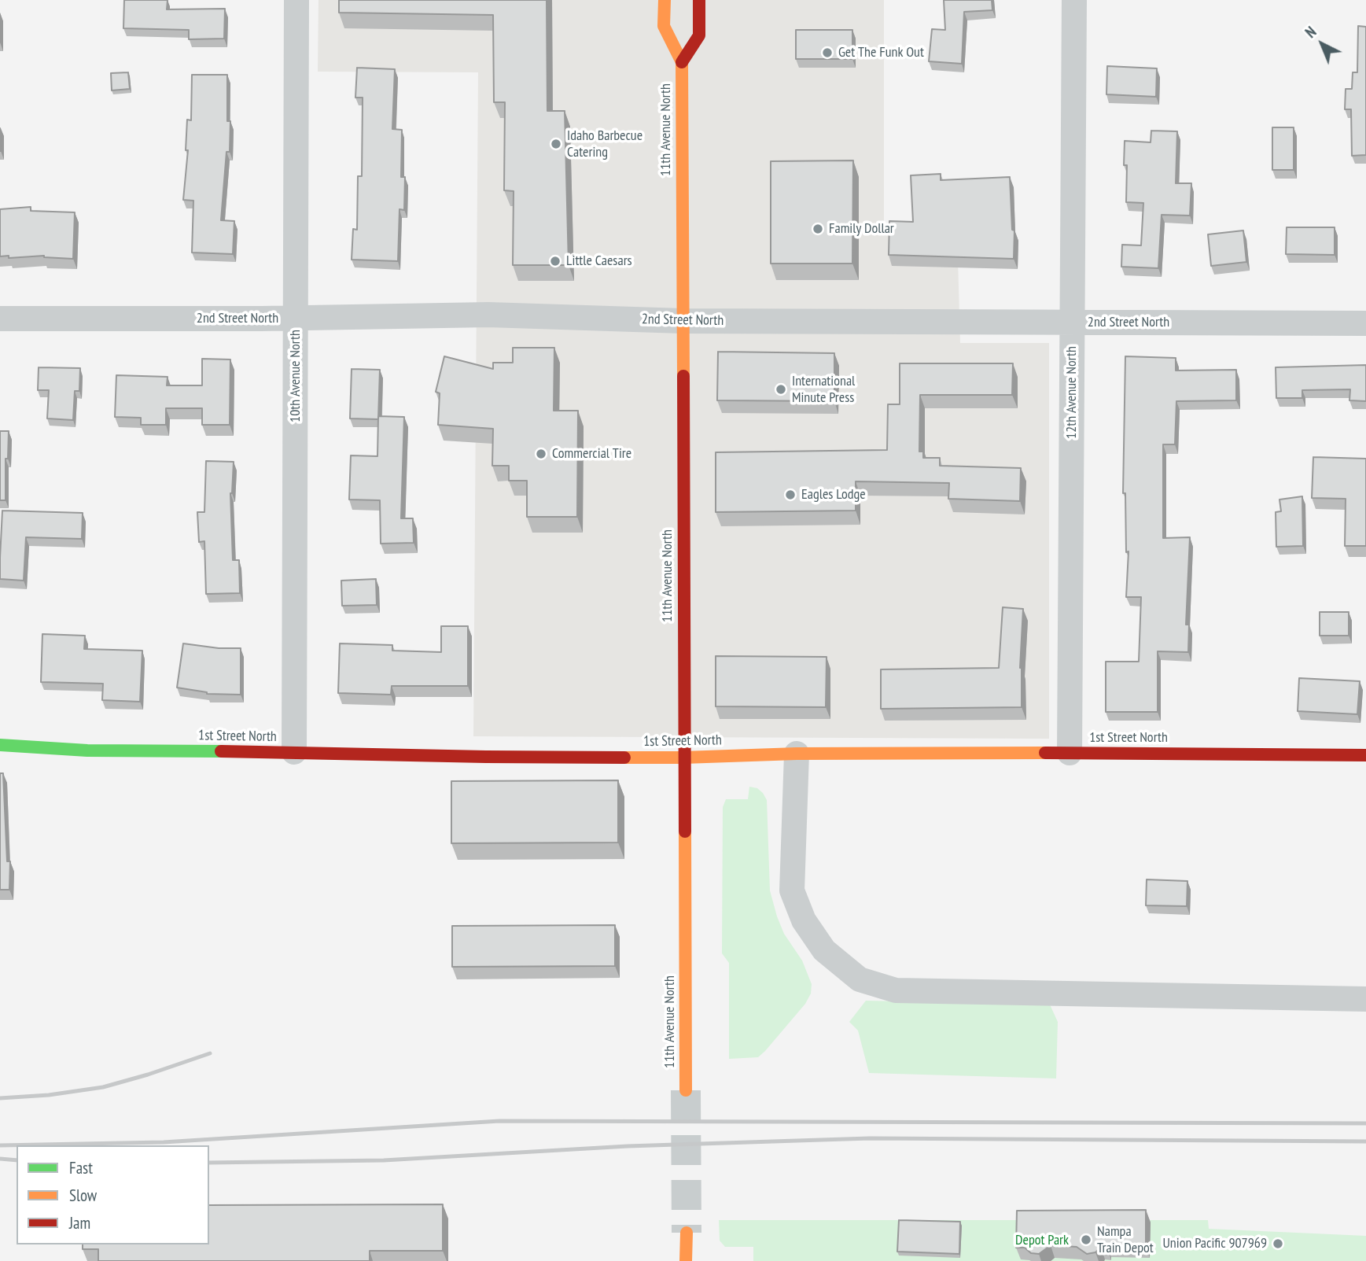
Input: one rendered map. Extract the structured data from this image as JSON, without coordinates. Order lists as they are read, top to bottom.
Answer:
{
  "streets": {
    "street": [
      "11th Avenue North",
      "2nd Street North",
      "10th Avenue North",
      "12th Avenue North",
      "1st Street North"
    ]
  },
  "crossings": [
    ["11th Avenue North", "2nd Street North"],
    ["11th Avenue North", "1st Street North"],
    ["2nd Street North", "10th Avenue North"],
    ["2nd Street North", "12th Avenue North"],
    ["10th Avenue North", "1st Street North"],
    ["12th Avenue North", "1st Street North"]
  ],
  "parks": ["Depot Park"],
  "places": [
    "Get The Funk Out",
    "Idaho Barbecue Catering",
    "Family Dollar",
    "Little Caesars",
    "International Minute Press",
    "Commercial Tire",
    "Eagles Lodge",
    "Nampa Train Depot",
    "Union Pacific 907969"
  ],
  "legend": ["Fast", "Slow", "Jam"],
  "north": "top left"
}
